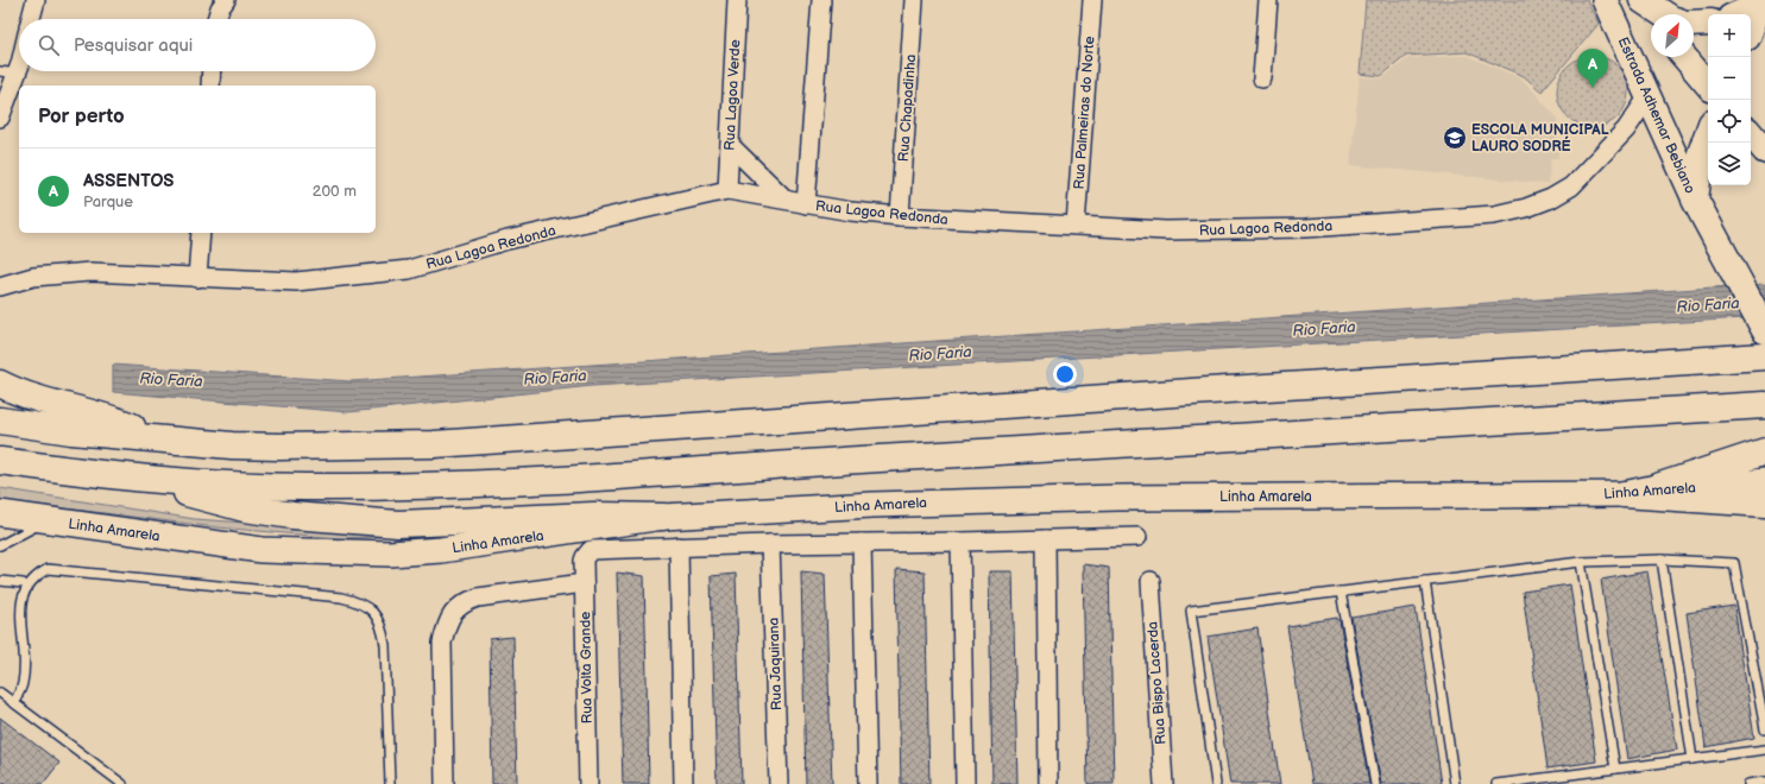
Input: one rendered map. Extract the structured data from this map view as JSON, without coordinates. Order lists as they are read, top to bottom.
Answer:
{
  "streets": {
    "main road": ["Estrada Adhemar Bebiano", "Linha Amarela"],
    "street": [
      "Rua Lagoa Verde",
      "Rua Chapadinha",
      "Rua Palmeiras do Norte",
      "Rua Lagoa Redonda",
      "Rua Jaquirana",
      "Rua Volta Grande",
      "Rua Bispo Lacerda"
    ]
  },
  "crossings": [
    ["Rua Lagoa Verde", "Rua Lagoa Redonda"],
    ["Rua Chapadinha", "Rua Lagoa Redonda"],
    ["Rua Palmeiras do Norte", "Rua Lagoa Redonda"],
    ["Estrada Adhemar Bebiano", "Rua Lagoa Redonda"]
  ],
  "water": ["Rio Faria"],
  "places": {
    "school or university": ["ESCOLA MUNICIPAL LAURO SODRÉ"]
  },
  "north": "top right",
  "page": {
    "map_buttons": ["+", "−"],
    "search": "Pesquisar aqui",
    "pins": "A",
    "heading": "Por perto",
    "list": [
      {
        "mark": "A",
        "name": "ASSENTOS",
        "note": "Parque",
        "value": "200 m"
      }
    ]
  }
}
